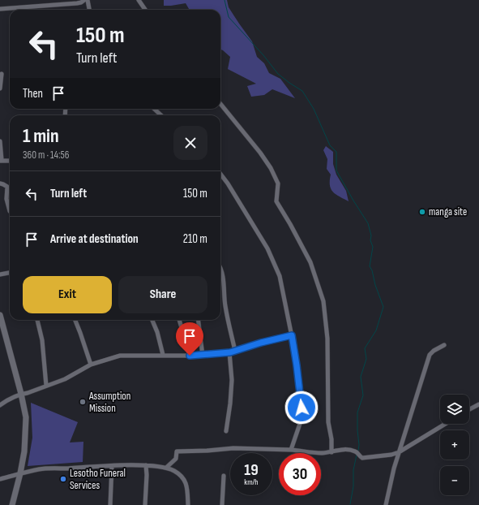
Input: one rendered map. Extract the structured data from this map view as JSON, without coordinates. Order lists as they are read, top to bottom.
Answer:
{
  "places": ["manga site", "Assumption Mission", "Lesotho Funeral Services"],
  "page": {
    "turn": ["150 m", "Turn left"],
    "then": "Then",
    "heading": ["1 min", "360 m · 14:56"],
    "list": [
      {
        "name": "Turn left",
        "value": "150 m"
      },
      {
        "name": "Arrive at destination",
        "value": "210 m"
      }
    ],
    "buttons": ["Exit", "Share"],
    "map_buttons": ["+", "−"],
    "speed": "19 km/h",
    "limit": "30"
  }
}
